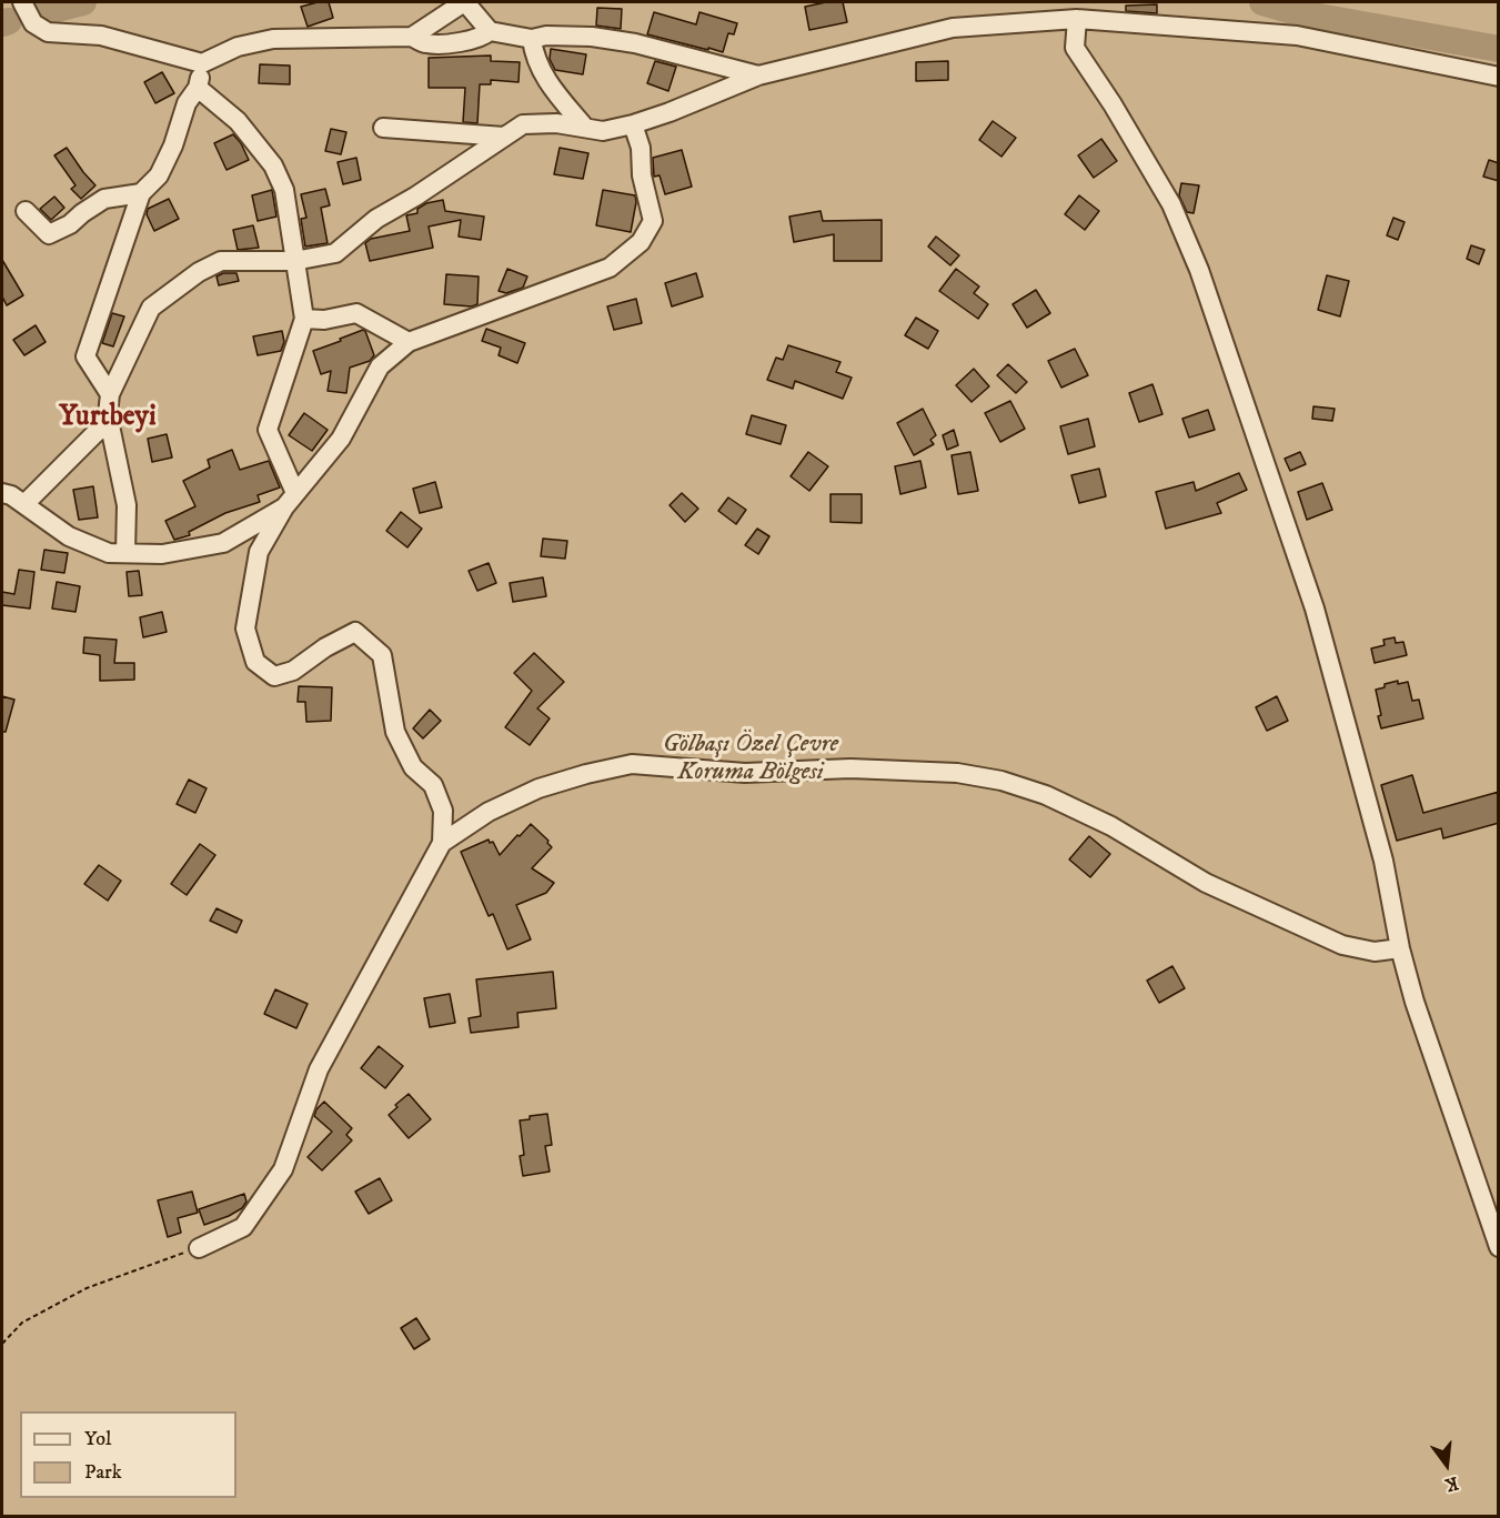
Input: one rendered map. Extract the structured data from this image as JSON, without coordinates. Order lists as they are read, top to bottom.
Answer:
{
  "districts": ["Yurtbeyi"],
  "parks": ["Gölbaşı Özel Çevre Koruma Bölgesi"],
  "legend": ["Yol", "Park"],
  "north": "bottom"
}
